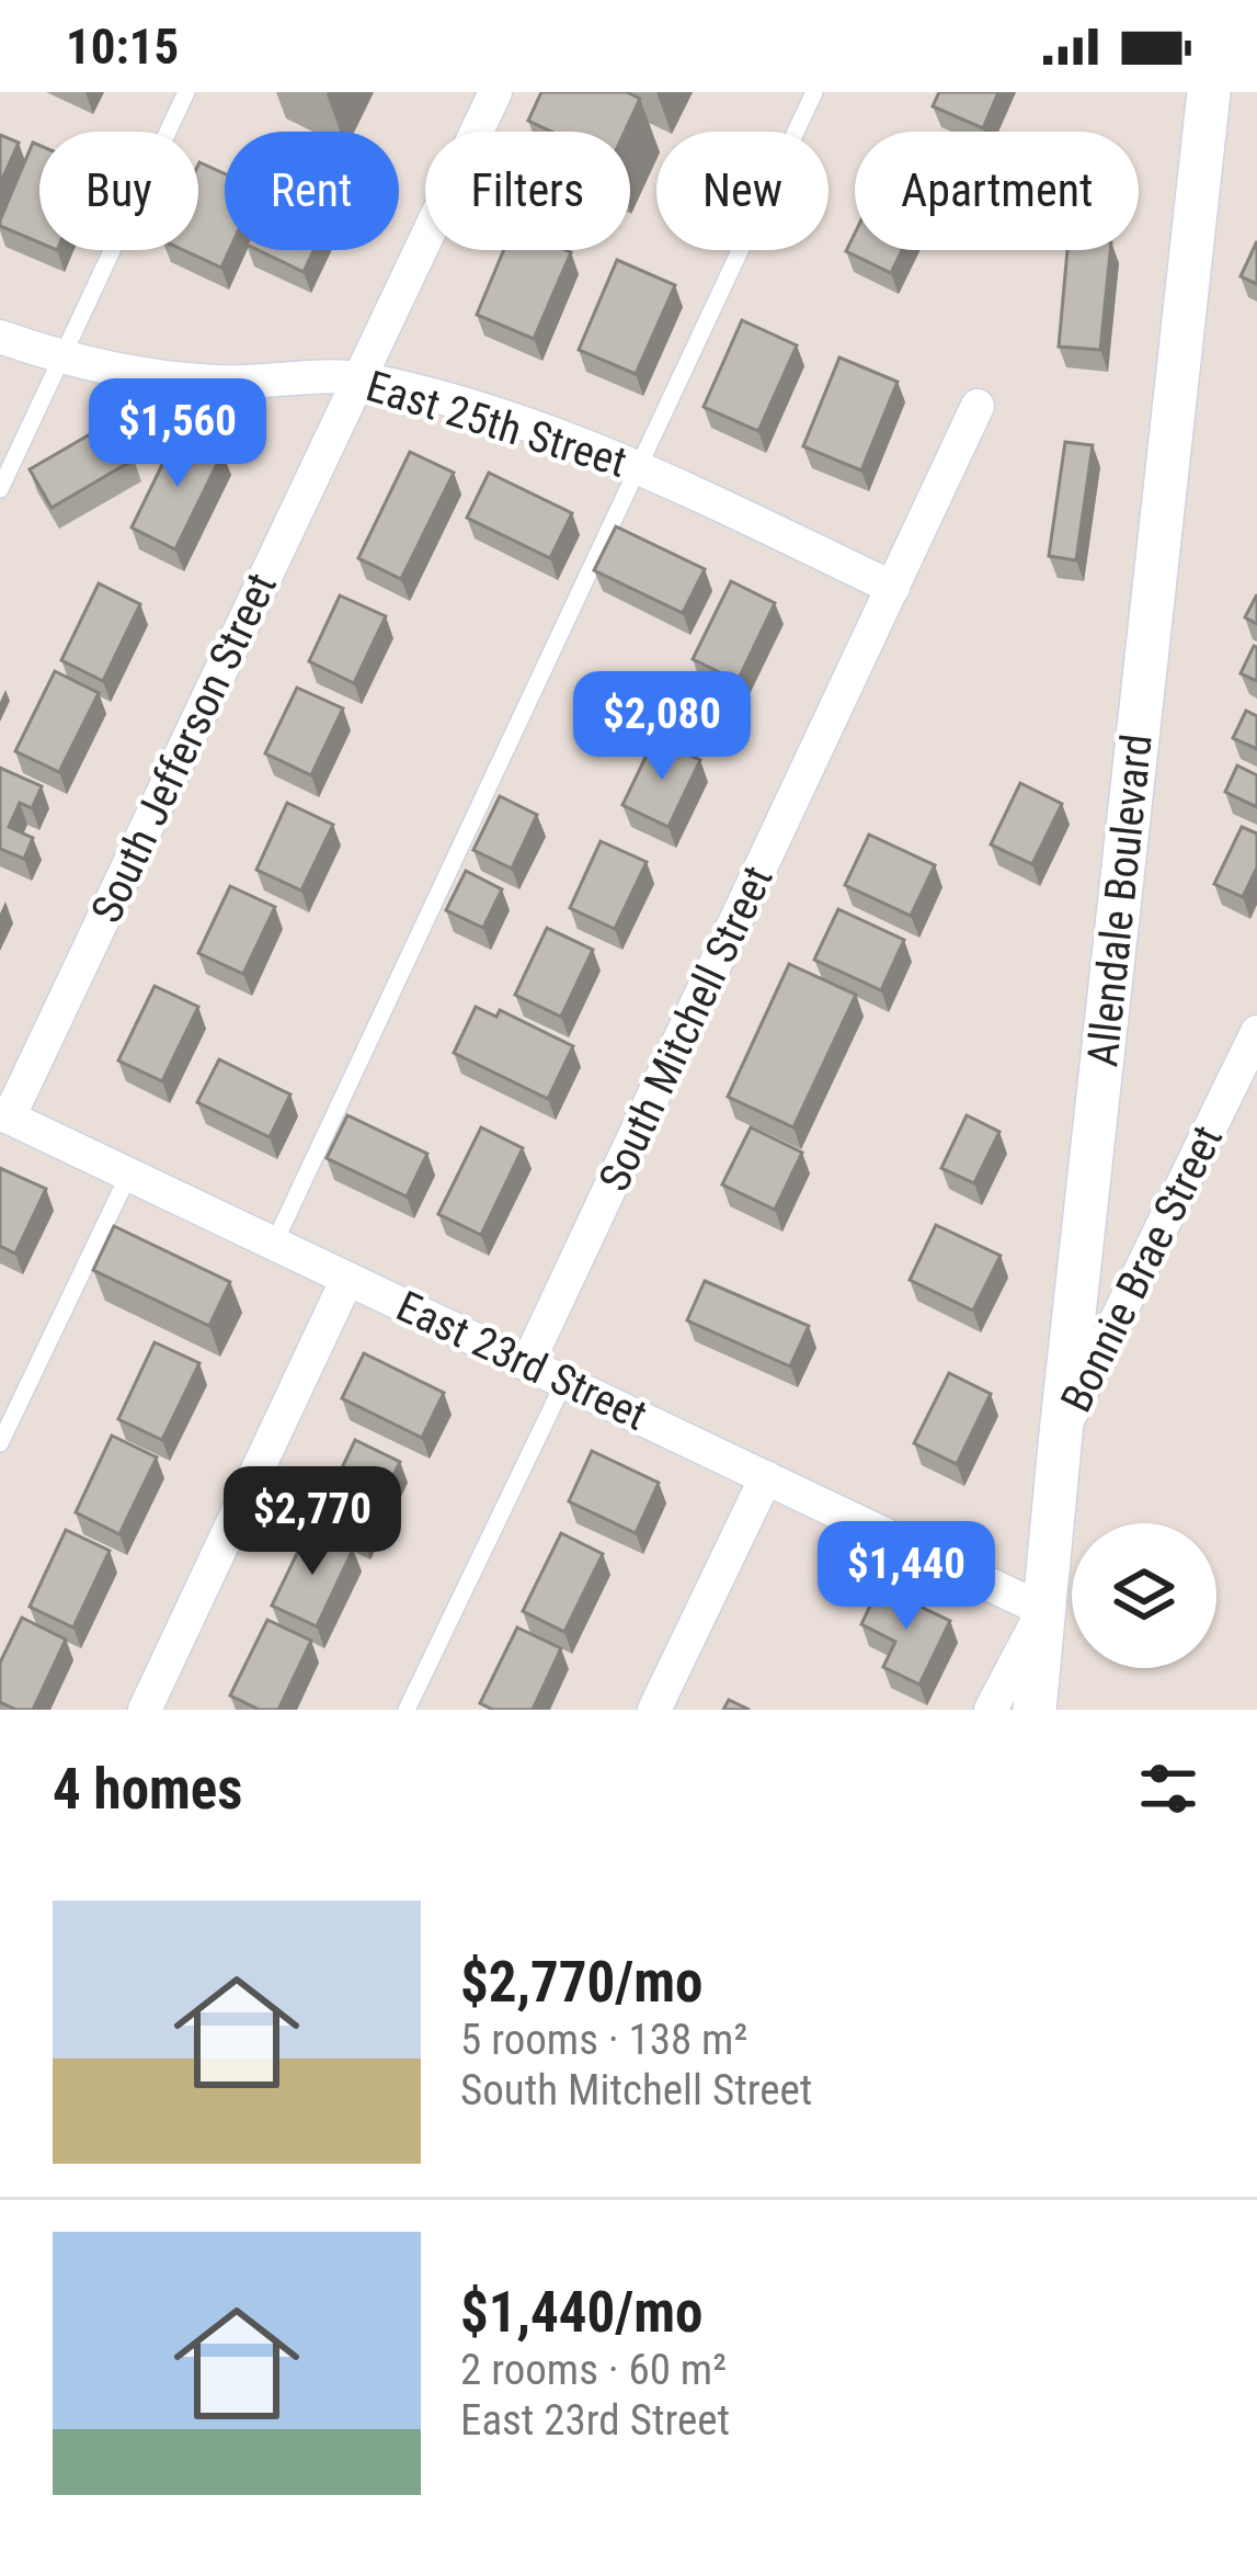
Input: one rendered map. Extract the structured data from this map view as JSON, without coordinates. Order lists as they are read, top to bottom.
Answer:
{
  "streets": {
    "street": [
      "East 25th Street",
      "South Jefferson Street",
      "Allendale Boulevard",
      "South Mitchell Street",
      "Bonnie Brae Street",
      "East 23rd Street"
    ]
  },
  "crossings": [
    ["East 25th Street", "South Jefferson Street"],
    ["East 25th Street", "South Mitchell Street"],
    ["South Jefferson Street", "East 23rd Street"],
    ["Allendale Boulevard", "Bonnie Brae Street"],
    ["Allendale Boulevard", "East 23rd Street"],
    ["South Mitchell Street", "East 23rd Street"]
  ],
  "page": {
    "status": "10:15",
    "chip": [
      "Buy",
      "Rent",
      "Filters",
      "New",
      "Apartment"
    ],
    "price": [
      "$1,560",
      "$2,080",
      "$2,770",
      "$1,440"
    ],
    "heading": "4 homes",
    "list": [
      {
        "name": "$2,770/mo",
        "note": "5 rooms · 138 m² · South Mitchell Street"
      },
      {
        "name": "$1,440/mo",
        "note": "2 rooms · 60 m² · East 23rd Street"
      }
    ]
  }
}
